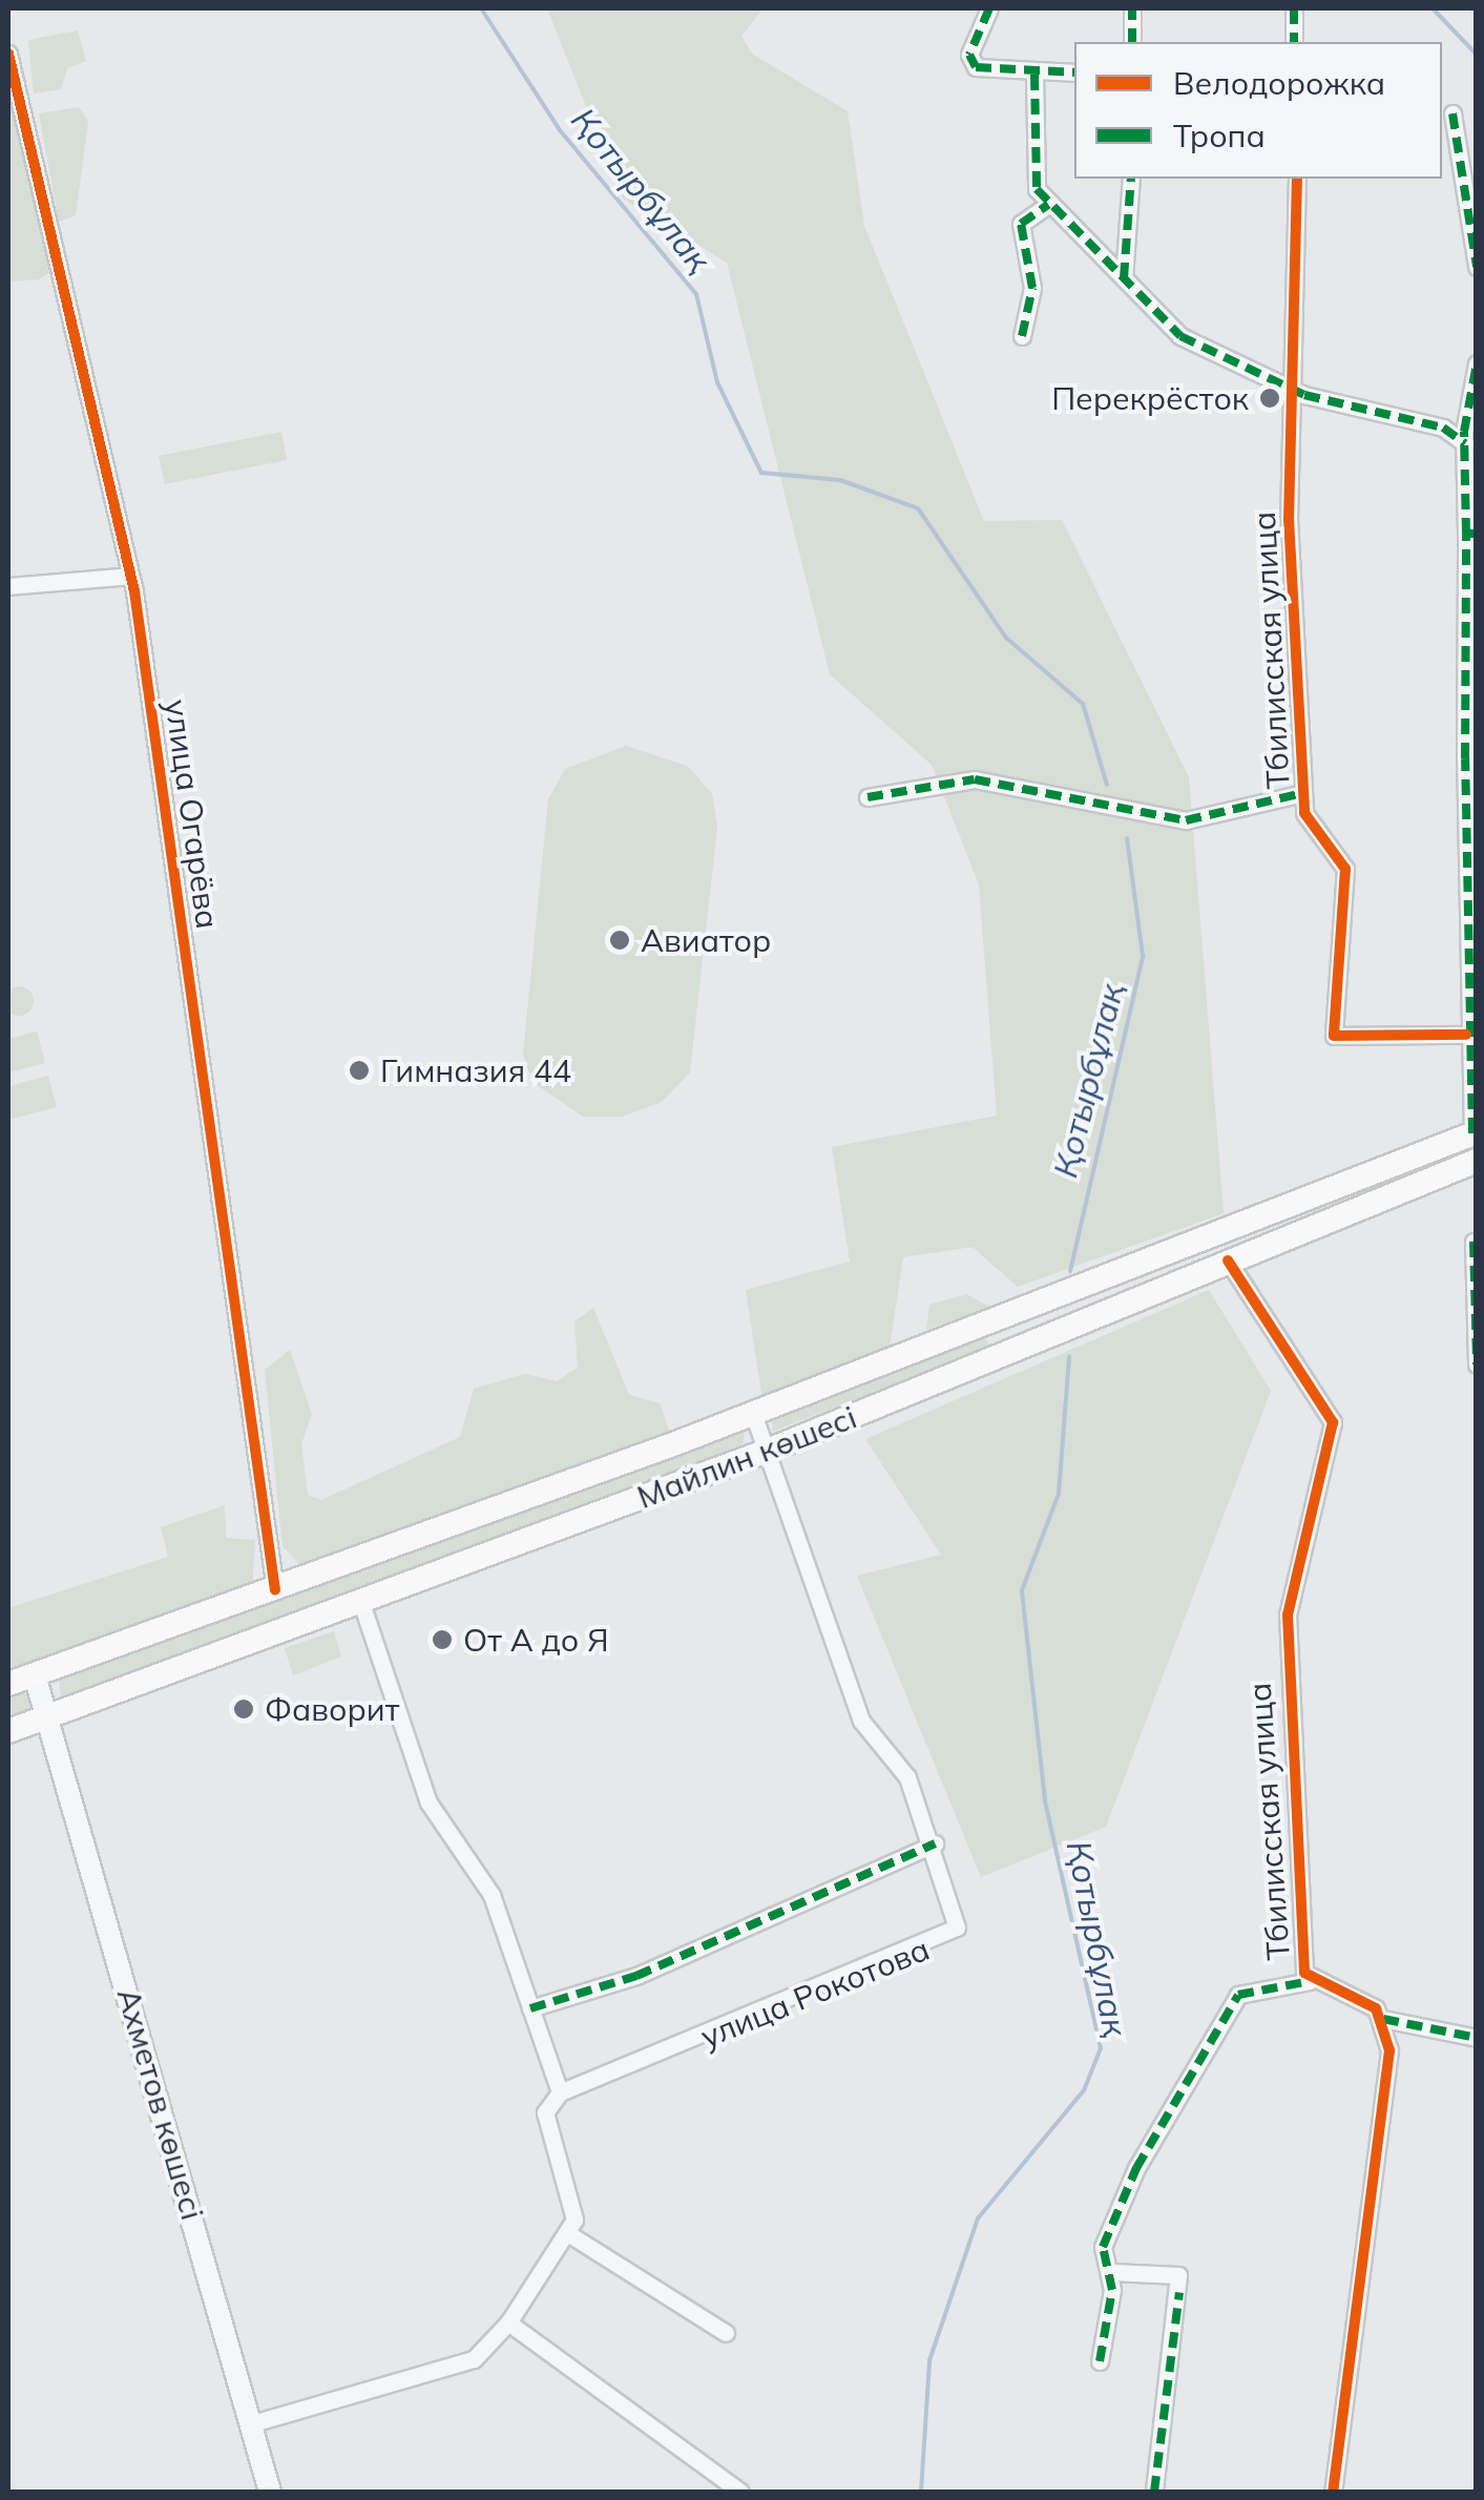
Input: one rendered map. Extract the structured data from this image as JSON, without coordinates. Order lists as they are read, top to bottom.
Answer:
{
  "streets": {
    "main road": ["Майлин көшесі"],
    "street": [
      "Тбилисская улица",
      "улица Огарёва",
      "улица Рокотова",
      "Ахметов көшесі"
    ]
  },
  "crossings": [
    ["Тбилисская улица", "Майлин көшесі"],
    ["улица Огарёва", "Майлин көшесі"],
    ["Майлин көшесі", "улица Рокотова"],
    ["Майлин көшесі", "Ахметов көшесі"]
  ],
  "water": ["Қотырбұлақ"],
  "places": [
    "Перекрёсток",
    "Авиатор",
    "Гимназия 44",
    "От А до Я",
    "Фаворит"
  ],
  "legend": ["Велодорожка", "Тропа"]
}
